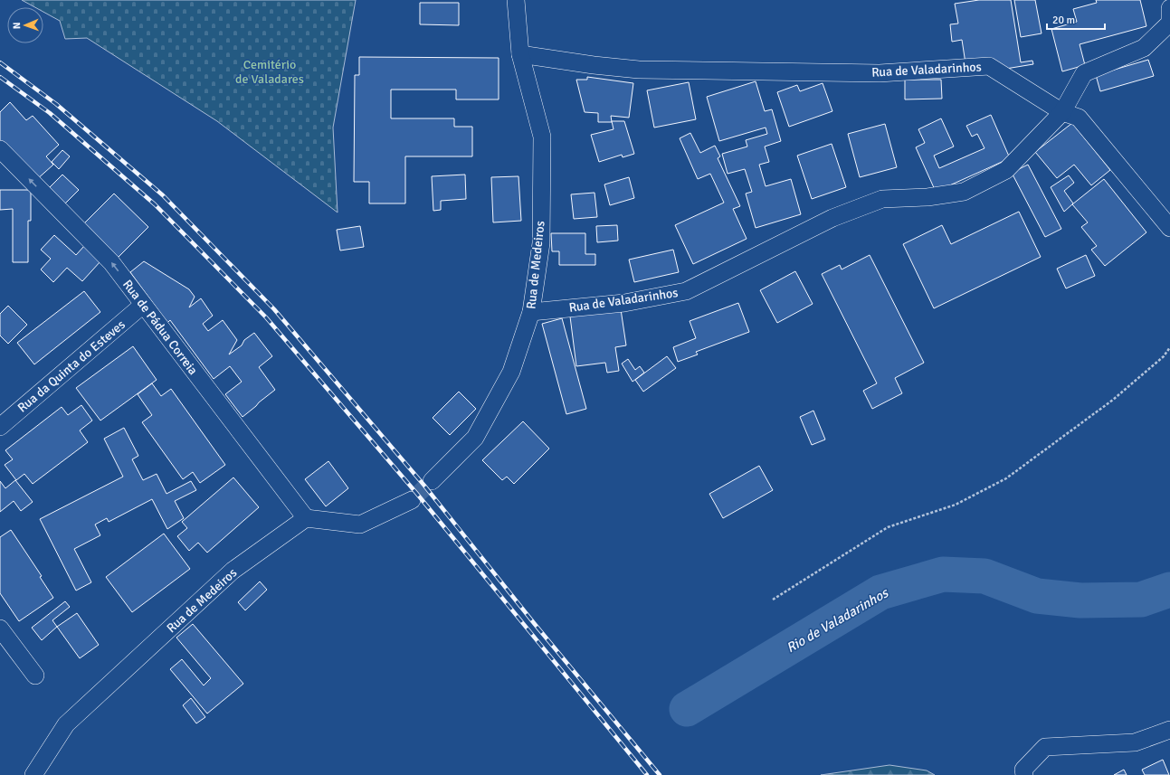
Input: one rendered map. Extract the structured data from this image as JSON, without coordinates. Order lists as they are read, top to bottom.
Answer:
{
  "streets": {
    "street": [
      "Rua de Valadarinhos",
      "Rua de Medeiros",
      "Rua de Pádua Correia",
      "Rua da Quinta do Esteves"
    ]
  },
  "crossings": [
    ["Rua de Valadarinhos", "Rua de Medeiros"],
    ["Rua de Medeiros", "Rua de Pádua Correia"],
    ["Rua de Pádua Correia", "Rua da Quinta do Esteves"]
  ],
  "one_way": ["Rua de Pádua Correia"],
  "water": ["Rio de Valadarinhos"],
  "parks": ["Cemitério de Valadares"],
  "scale_bar": "20 m",
  "north": "left"
}
